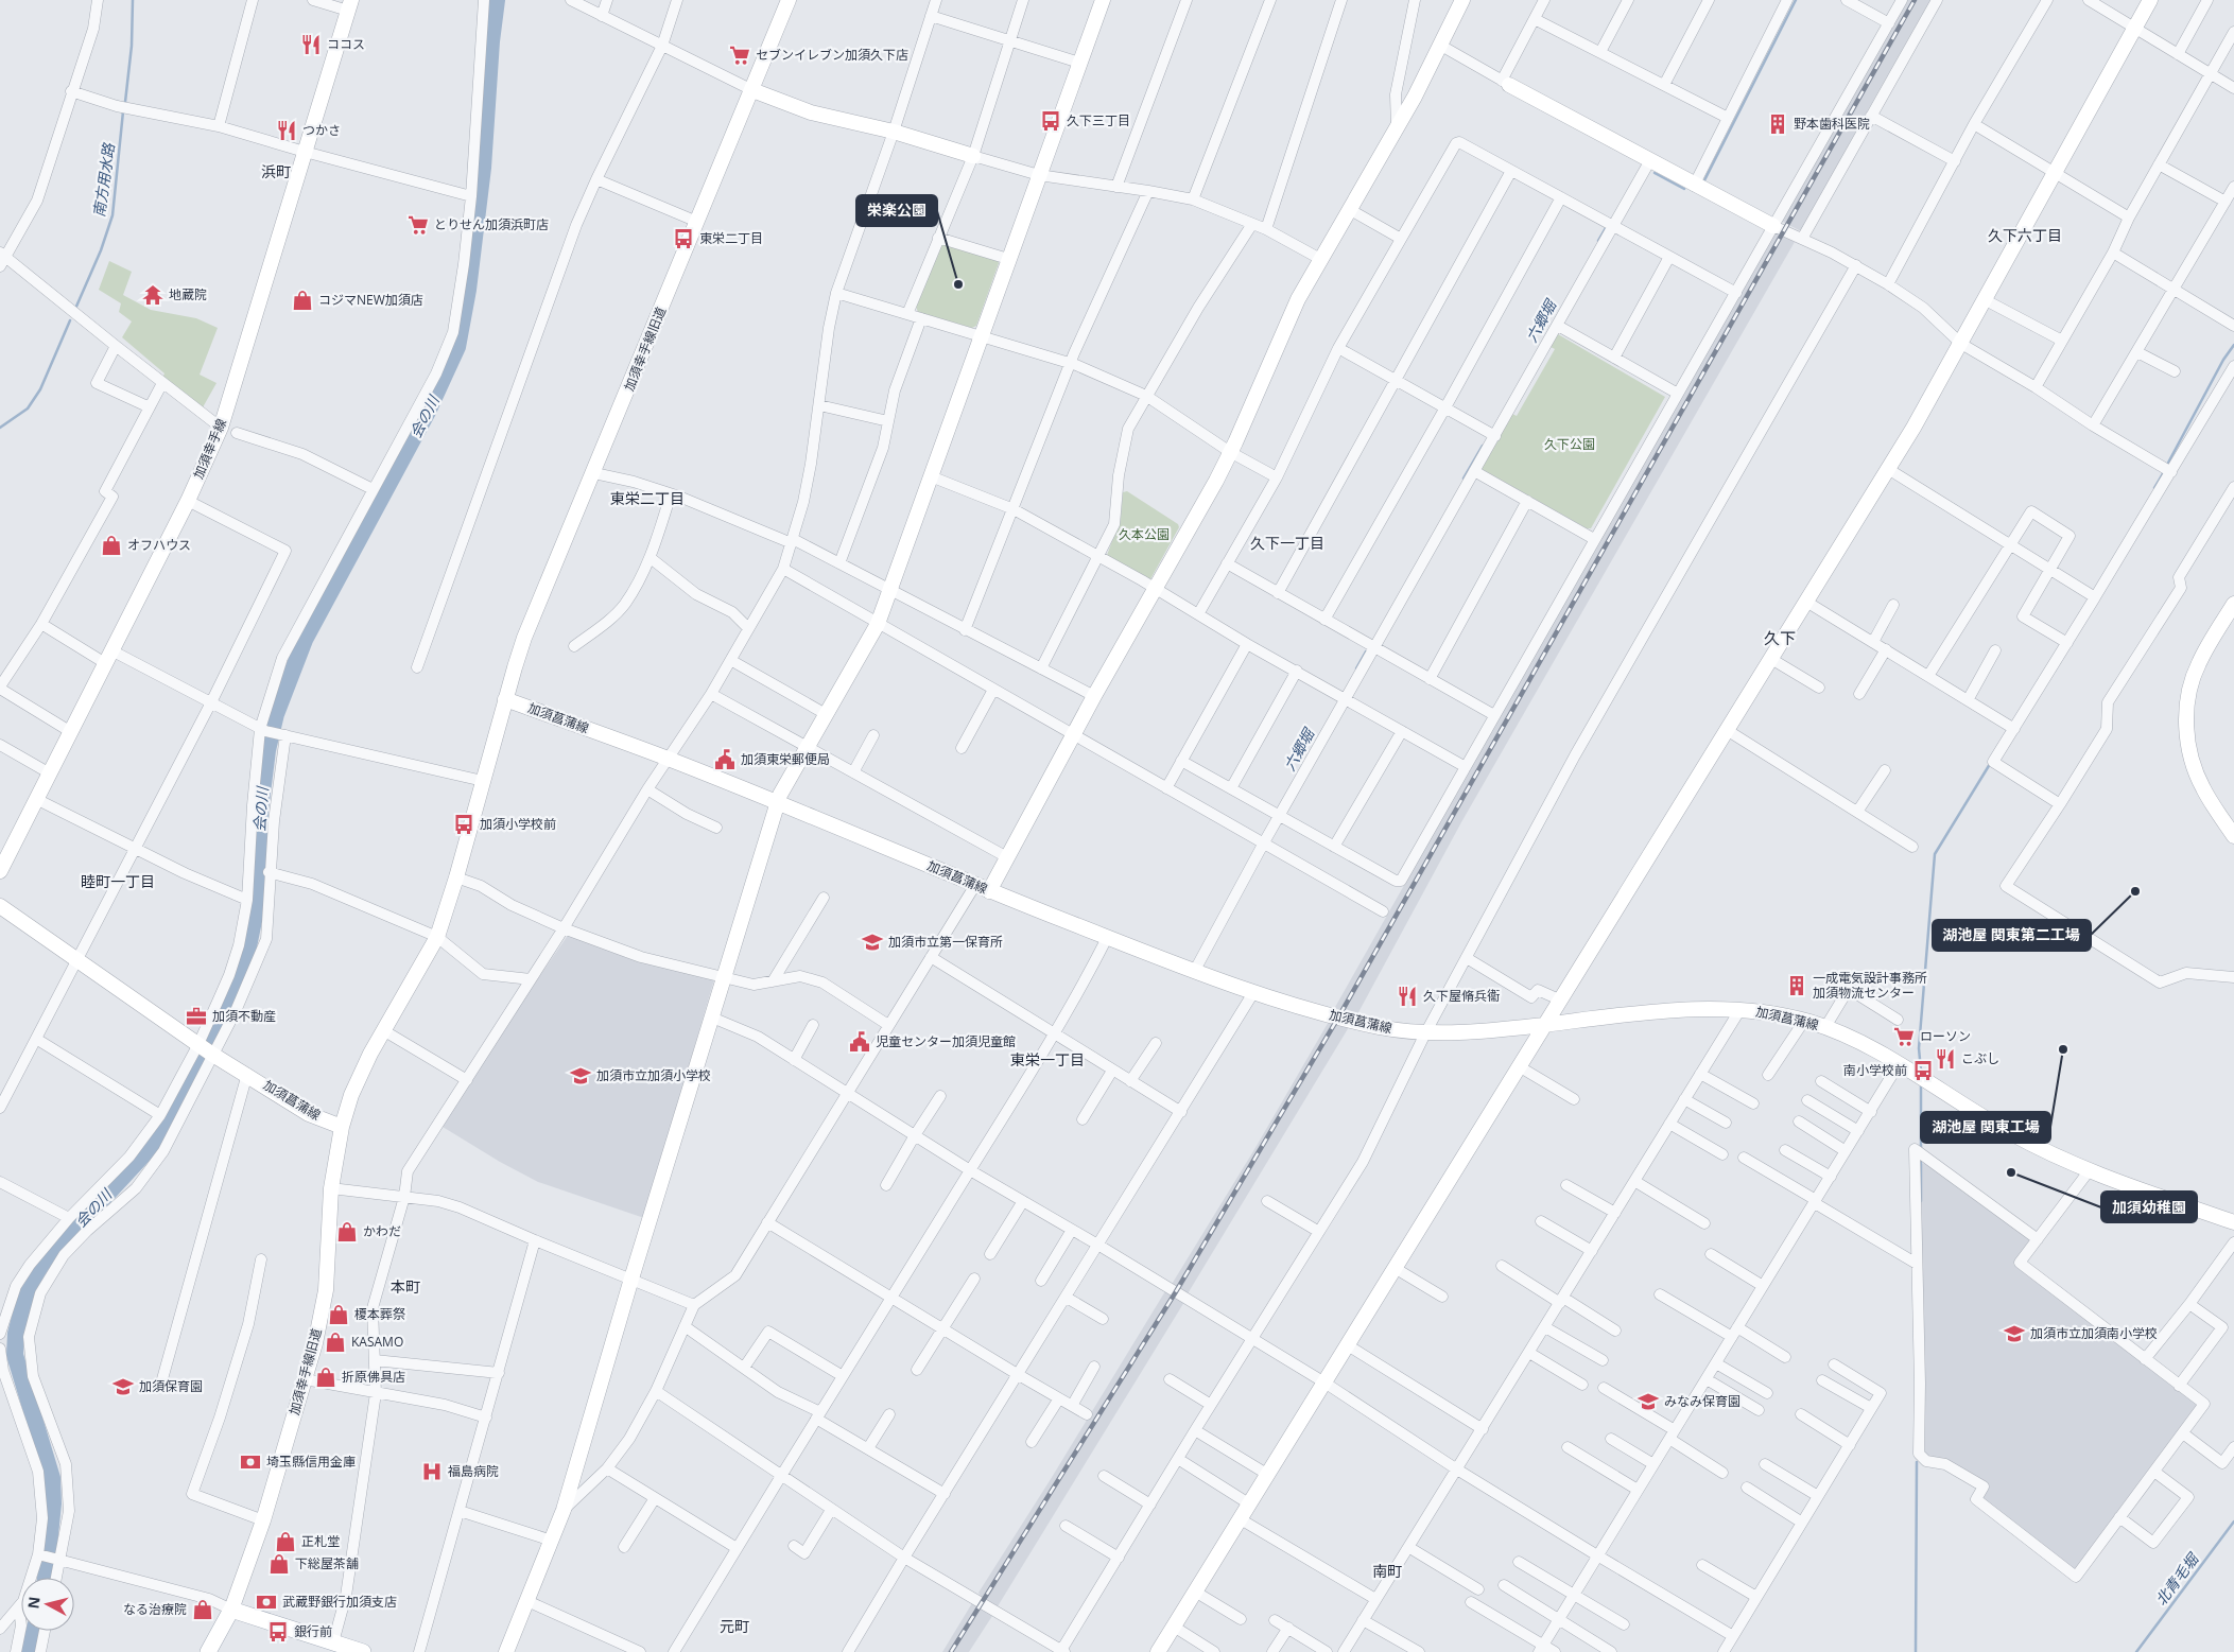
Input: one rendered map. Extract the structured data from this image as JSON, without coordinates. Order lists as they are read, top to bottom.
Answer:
{
  "streets": {
    "street": ["加須幸手線旧道", "加須幸手線", "加須菖蒲線"]
  },
  "crossings": [
    ["加須幸手線旧道", "加須菖蒲線"]
  ],
  "districts": [
    "浜町",
    "久下六丁目",
    "東栄二丁目",
    "久下一丁目",
    "久下",
    "睦町一丁目",
    "東栄一丁目",
    "本町",
    "南町",
    "元町"
  ],
  "water": [
    "南方用水路",
    "六郷堀",
    "会の川",
    "北青毛堀"
  ],
  "parks": ["久下公園", "久本公園"],
  "places": {
    "restaurant": [
      "ココス",
      "つかさ",
      "久下屋脩兵衞",
      "こぶし"
    ],
    "supermarket": ["セブンイレブン加須久下店", "とりせん加須浜町店", "ローソン"],
    "bus stop": [
      "久下三丁目",
      "東栄二丁目",
      "加須小学校前",
      "南小学校前",
      "銀行前"
    ],
    "building": ["野本歯科医院", "一成電気設計事務所 加須物流センター"],
    "other": [
      "栄楽公園",
      "湖池屋 関東第二工場",
      "湖池屋 関東工場",
      "加須幼稚園"
    ],
    "temple": ["地蔵院"],
    "shop": [
      "コジマNEW加須店",
      "オフハウス",
      "かわだ",
      "榎本葬祭",
      "KASAMO",
      "折原佛具店",
      "正札堂",
      "下総屋茶舗",
      "なる治療院"
    ],
    "public building": ["加須東栄郵便局", "児童センター加須児童館"],
    "school or university": [
      "加須市立第一保育所",
      "加須市立加須小学校",
      "加須市立加須南小学校",
      "加須保育園",
      "みなみ保育園"
    ],
    "office": ["加須不動産"],
    "bank": ["埼玉縣信用金庫", "武蔵野銀行加須支店"],
    "hospital": ["福島病院"]
  },
  "north": "left"
}
